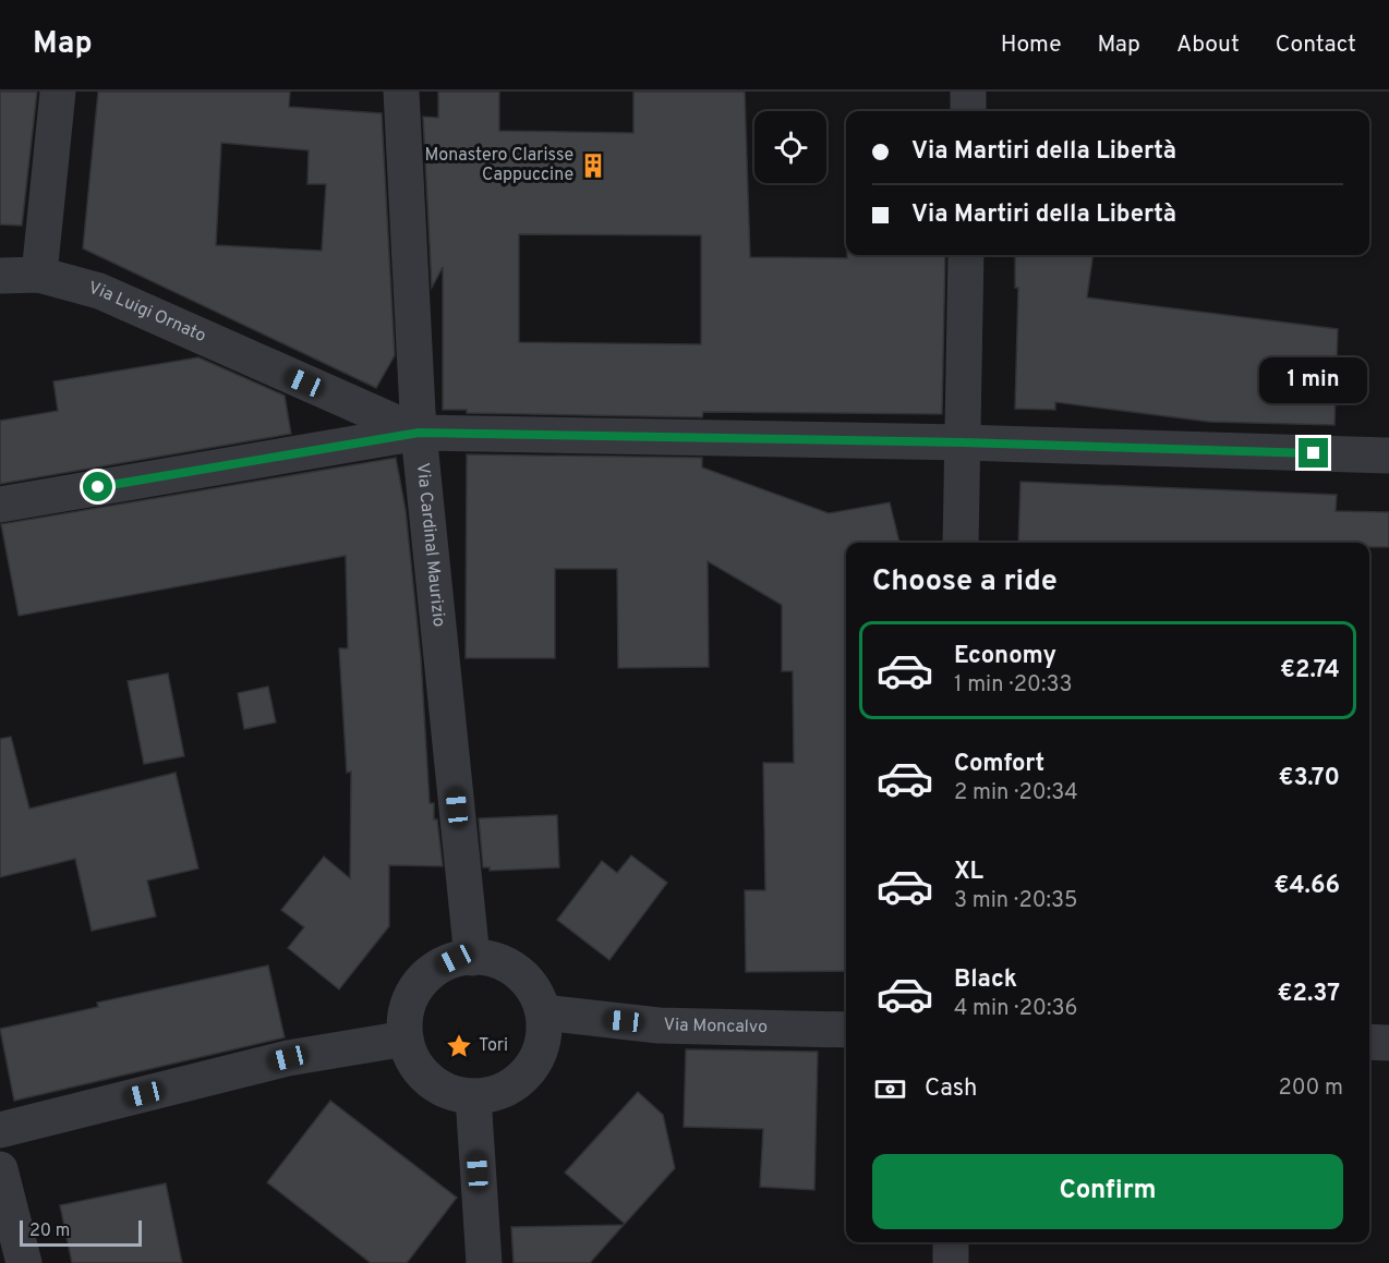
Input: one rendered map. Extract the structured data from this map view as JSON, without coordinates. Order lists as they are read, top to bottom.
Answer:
{
  "streets": {
    "street": ["Via Luigi Ornato", "Via Cardinal Maurizio", "Via Moncalvo"]
  },
  "crossings": [
    ["Via Luigi Ornato", "Via Cardinal Maurizio"],
    ["Via Cardinal Maurizio", "Via Moncalvo"]
  ],
  "places": {
    "building": ["Monastero Clarisse Cappuccine"],
    "place": ["Tori"]
  },
  "scale_bar": "20 m",
  "page": {
    "header": "Map",
    "nav": [
      "Home",
      "Map",
      "About",
      "Contact"
    ],
    "banner": ["Via Martiri della Libertà", "Via Martiri della Libertà"],
    "bubble": "1 min",
    "heading": "Choose a ride",
    "list": [
      {
        "name": "Economy",
        "note": "1 min · 20:33",
        "value": "€2.74"
      },
      {
        "name": "Comfort",
        "note": "2 min · 20:34",
        "value": "€3.70"
      },
      {
        "name": "XL",
        "note": "3 min · 20:35",
        "value": "€4.66"
      },
      {
        "name": "Black",
        "note": "4 min · 20:36",
        "value": "€2.37"
      }
    ],
    "pay": ["Cash", "200 m"],
    "buttons": "Confirm",
    "scale": "20 m"
  }
}
